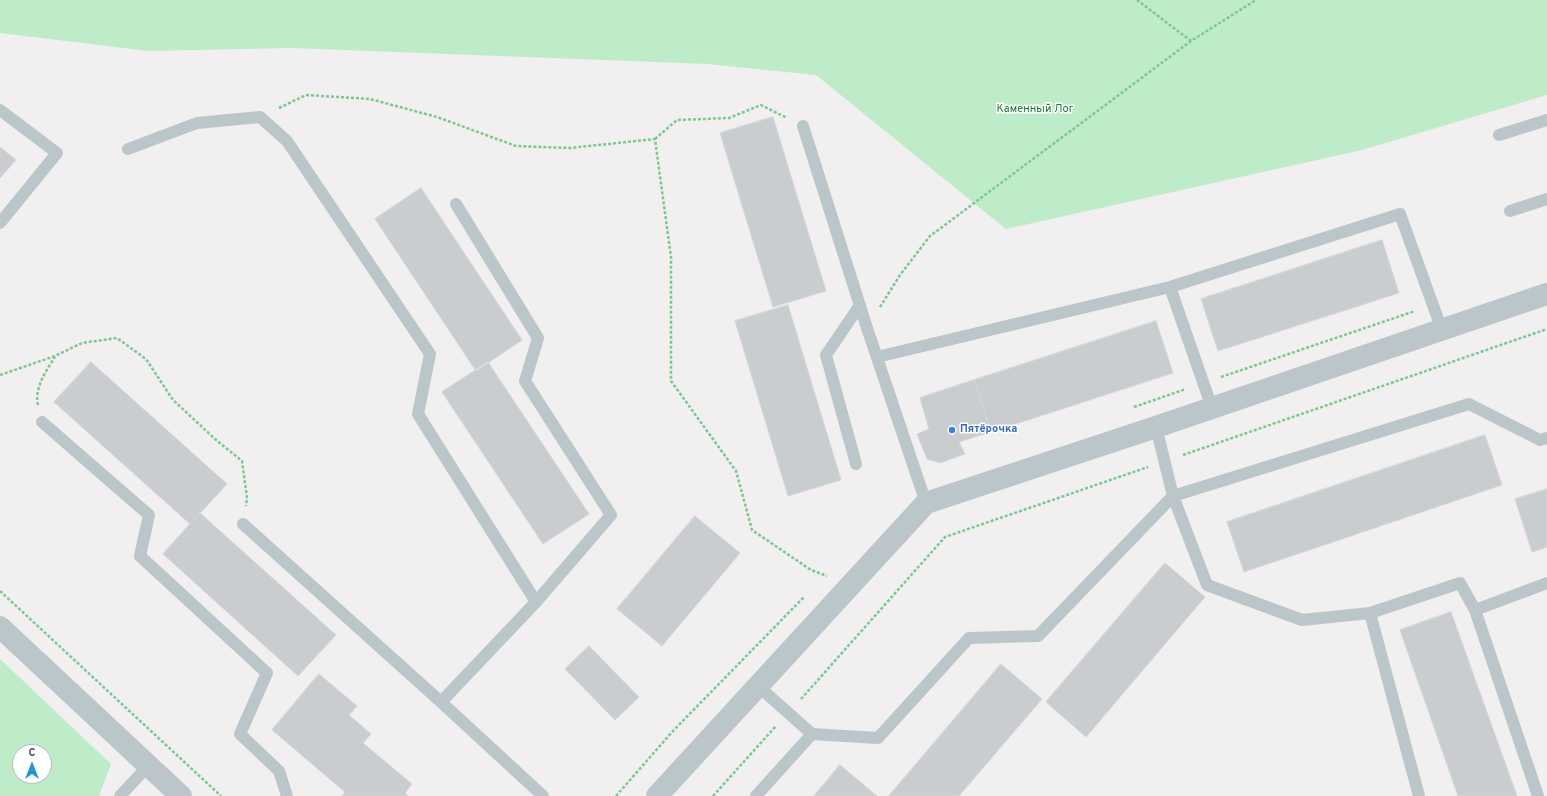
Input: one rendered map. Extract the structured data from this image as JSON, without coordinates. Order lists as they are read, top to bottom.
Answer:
{
  "parks": ["Каменный Лог"],
  "places": ["Пятёрочка"],
  "north": "top"
}
